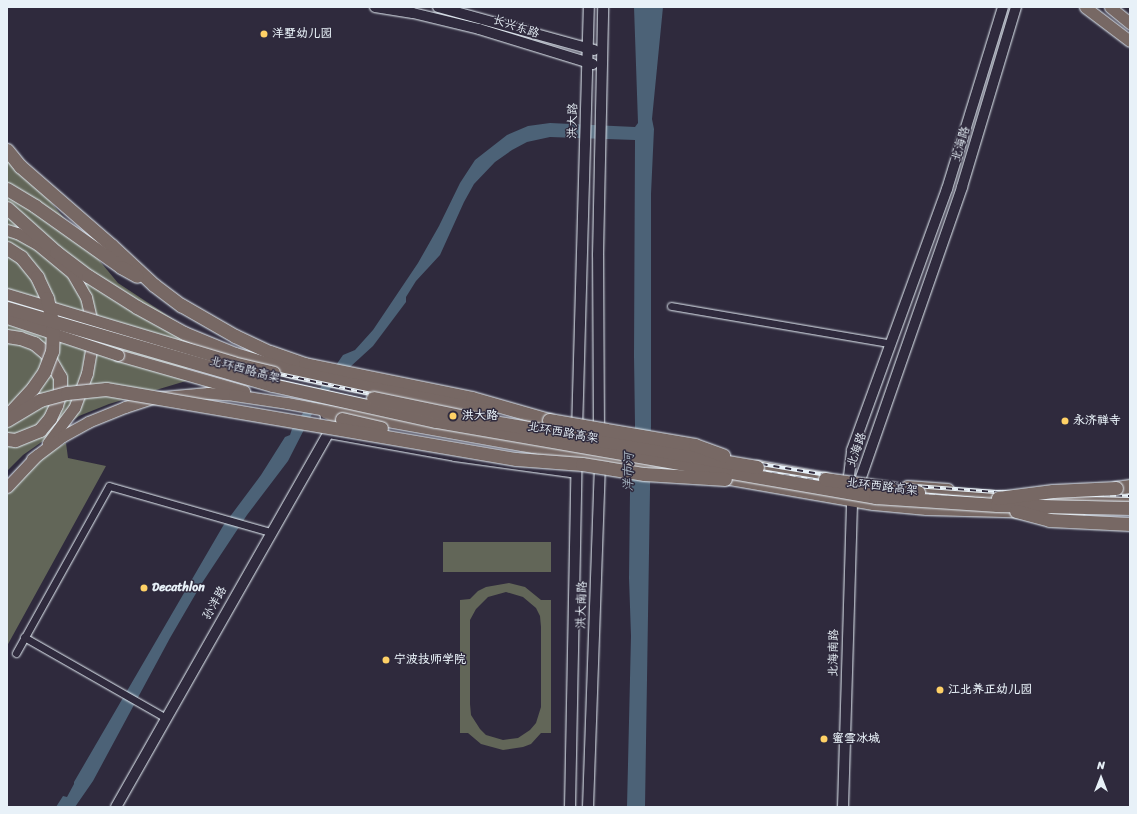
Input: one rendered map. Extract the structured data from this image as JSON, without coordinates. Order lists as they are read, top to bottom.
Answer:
{
  "streets": {
    "highway": ["北环西路高架"],
    "main road": [
      "长兴东路",
      "洪大路",
      "北海路",
      "孙洋路",
      "洪大南路",
      "北海南路"
    ]
  },
  "crossings": [
    ["长兴东路", "洪大路"],
    ["长兴东路", "洪大南路"],
    ["洪大路", "洪大南路"],
    ["北海路", "北海南路"]
  ],
  "water": ["洋市河"],
  "places": [
    "洋墅幼儿园",
    "洪大路",
    "永济禅寺",
    "Decathlon",
    "宁波技师学院",
    "江北养正幼儿园",
    "蜜雪冰城"
  ],
  "north": "top"
}
